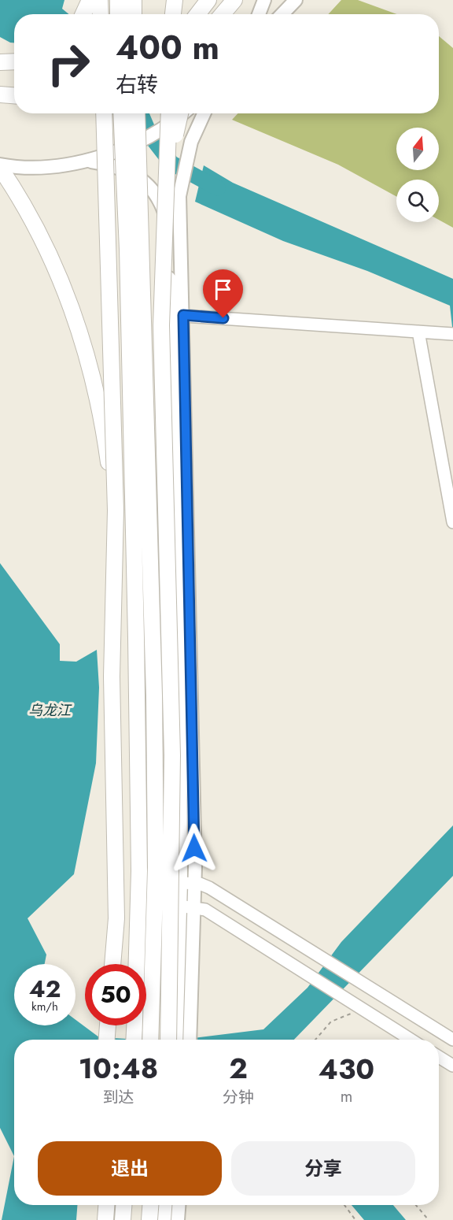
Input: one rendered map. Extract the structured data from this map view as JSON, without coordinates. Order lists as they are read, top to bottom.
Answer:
{
  "water": ["乌龙江"],
  "north": "top",
  "page": {
    "turn": ["400 m", "右转"],
    "speed": "42 km/h",
    "limit": "50",
    "eta": [
      "10:48",
      "到达",
      "2",
      "分钟",
      "430",
      "m"
    ],
    "buttons": ["退出", "分享"]
  }
}
